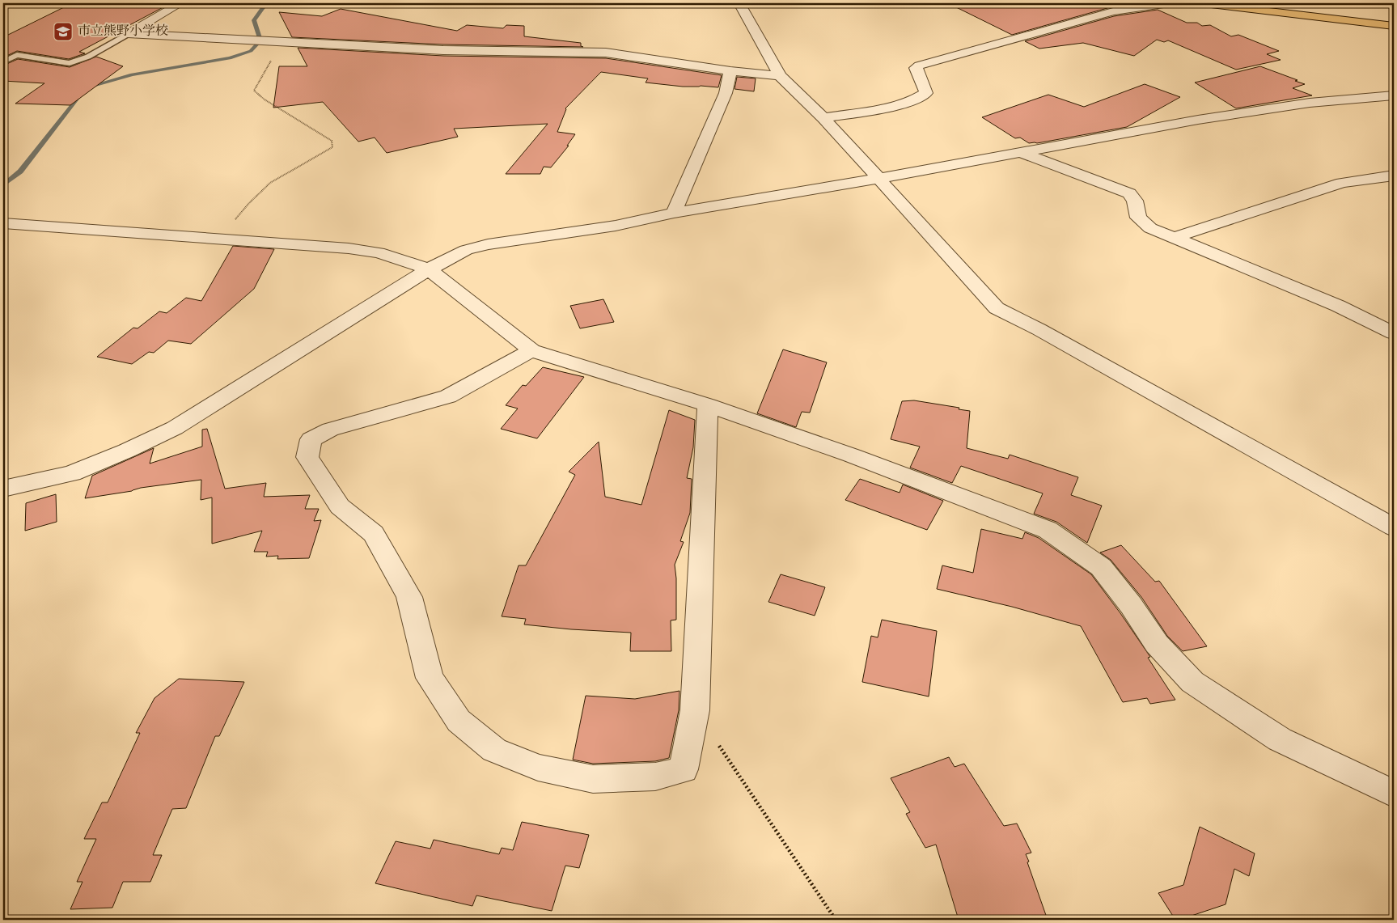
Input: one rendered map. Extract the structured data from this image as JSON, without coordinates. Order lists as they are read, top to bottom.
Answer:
{
  "places": {
    "school or university": ["市立熊野小学校"]
  }
}
